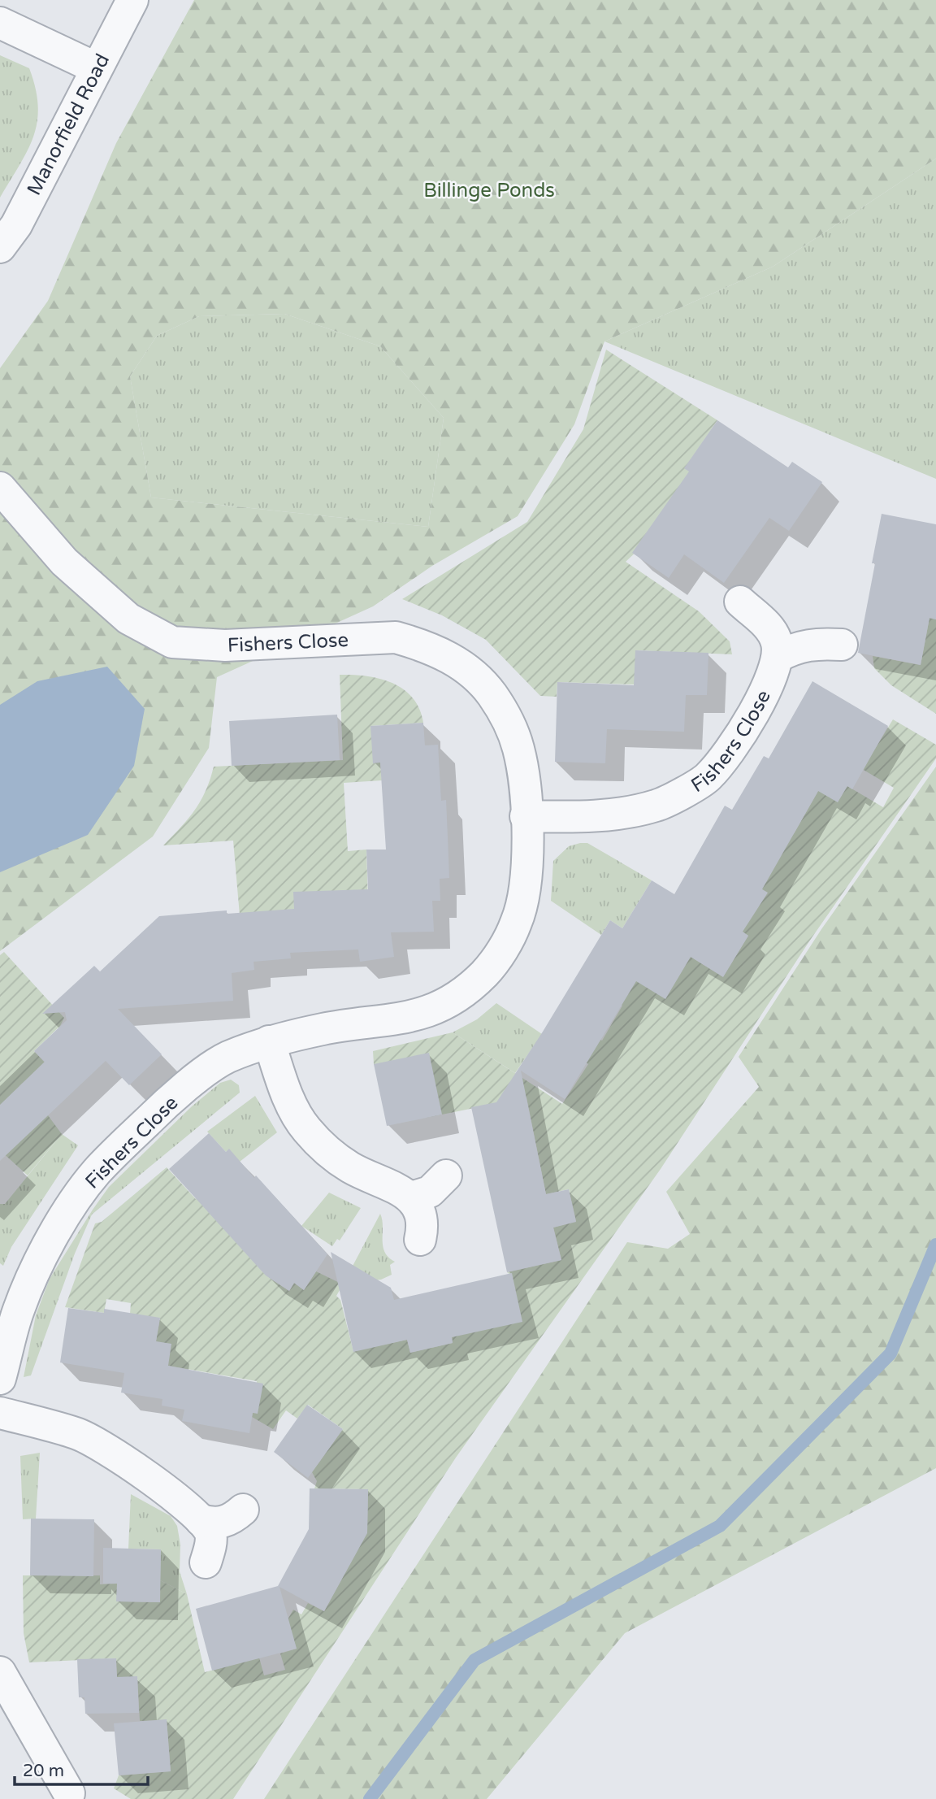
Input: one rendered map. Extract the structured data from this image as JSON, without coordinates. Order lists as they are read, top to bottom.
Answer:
{
  "streets": {
    "street": ["Manorfield Road", "Fishers Close"]
  },
  "parks": ["Billinge Ponds"],
  "scale_bar": "20 m"
}
